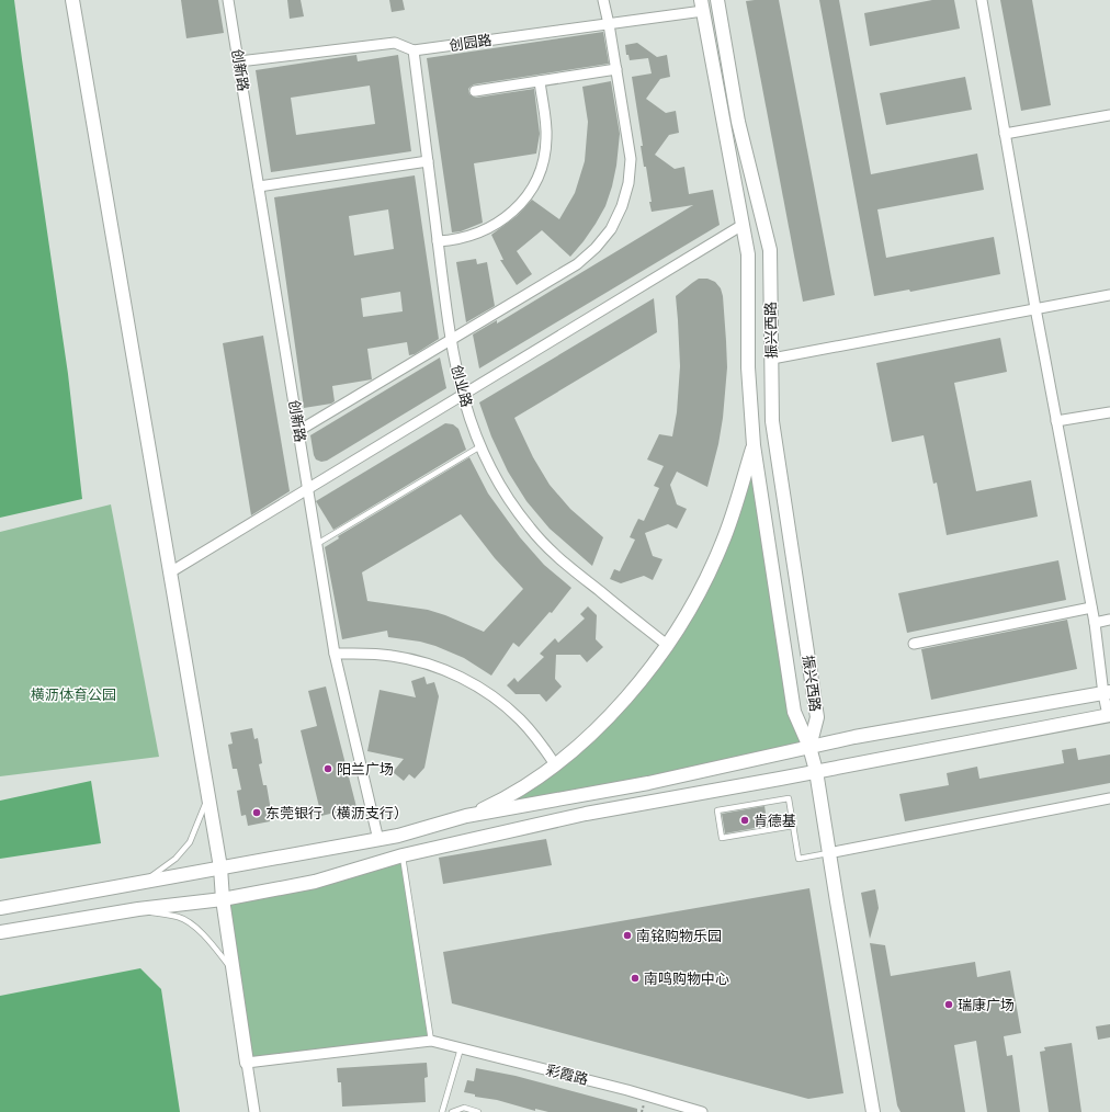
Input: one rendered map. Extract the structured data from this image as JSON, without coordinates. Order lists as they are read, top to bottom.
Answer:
{
  "streets": {
    "main road": ["振兴西路"],
    "street": [
      "创园路",
      "创新路",
      "创业路",
      "彩霞路"
    ]
  },
  "crossings": [
    ["创园路", "创新路"],
    ["创园路", "振兴西路"],
    ["创园路", "创业路"]
  ],
  "parks": ["横沥体育公园"],
  "places": [
    "阳兰广场",
    "东莞银行（横沥支行）",
    "肯德基",
    "南铭购物乐园",
    "南鸣购物中心",
    "瑞康广场"
  ]
}
